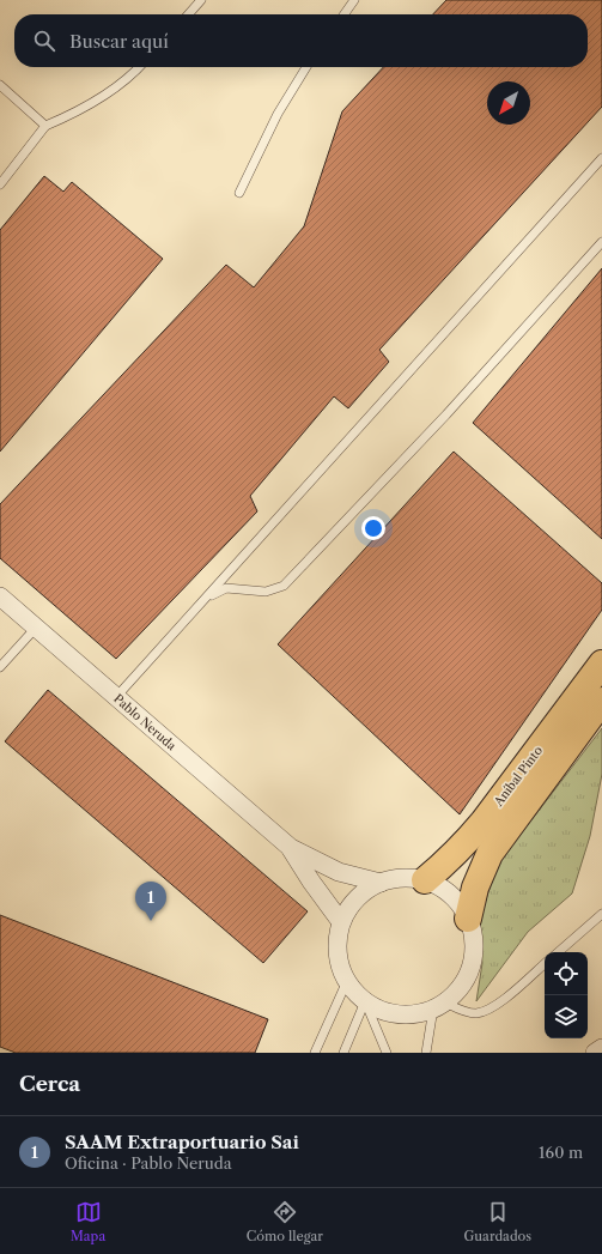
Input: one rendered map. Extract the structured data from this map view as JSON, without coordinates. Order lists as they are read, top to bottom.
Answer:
{
  "streets": {
    "highway": ["Aníbal Pinto"],
    "street": ["Pablo Neruda"]
  },
  "crossings": [
    ["Pablo Neruda", "Aníbal Pinto"]
  ],
  "north": "bottom left",
  "page": {
    "search": "Buscar aquí",
    "pins": "1",
    "heading": "Cerca",
    "list": [
      {
        "mark": "1",
        "name": "SAAM Extraportuario Sai",
        "note": "Oficina · Pablo Neruda",
        "value": "160 m"
      }
    ],
    "nav": ["Mapa", "Cómo llegar", "Guardados"]
  }
}
